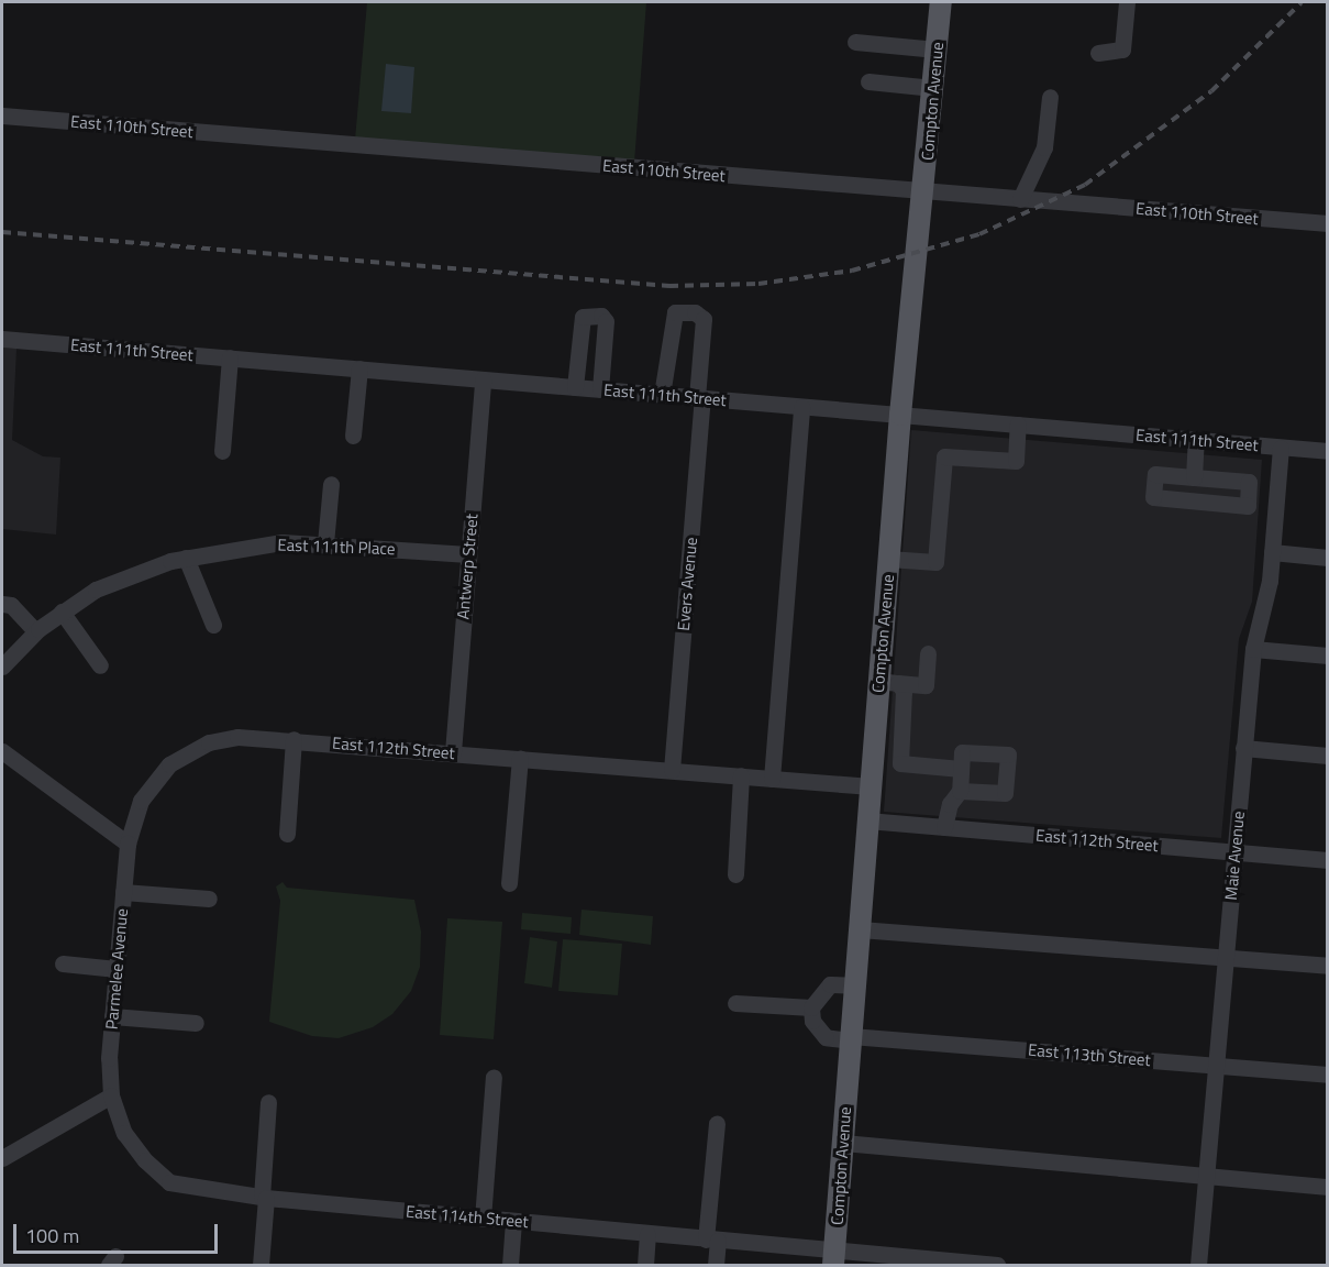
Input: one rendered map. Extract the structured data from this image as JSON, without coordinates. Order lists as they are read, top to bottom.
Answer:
{
  "streets": {
    "main road": ["Compton Avenue"],
    "street": [
      "East 110th Street",
      "East 111th Street",
      "East 111th Place",
      "Antwerp Street",
      "Evers Avenue",
      "East 112th Street",
      "Maie Avenue",
      "Parmelee Avenue",
      "East 113th Street",
      "East 114th Street"
    ]
  },
  "crossings": [
    ["Compton Avenue", "East 110th Street"],
    ["Compton Avenue", "East 111th Street"],
    ["Compton Avenue", "East 112th Street"],
    ["Compton Avenue", "East 113th Street"],
    ["Compton Avenue", "East 114th Street"],
    ["East 111th Street", "Antwerp Street"],
    ["East 111th Street", "Evers Avenue"],
    ["East 111th Street", "Maie Avenue"],
    ["East 111th Place", "Antwerp Street"],
    ["Antwerp Street", "East 112th Street"],
    ["Evers Avenue", "East 112th Street"],
    ["East 112th Street", "Maie Avenue"],
    ["East 112th Street", "Parmelee Avenue"],
    ["Maie Avenue", "East 113th Street"],
    ["Parmelee Avenue", "East 114th Street"]
  ],
  "scale_bar": "100 m"
}
